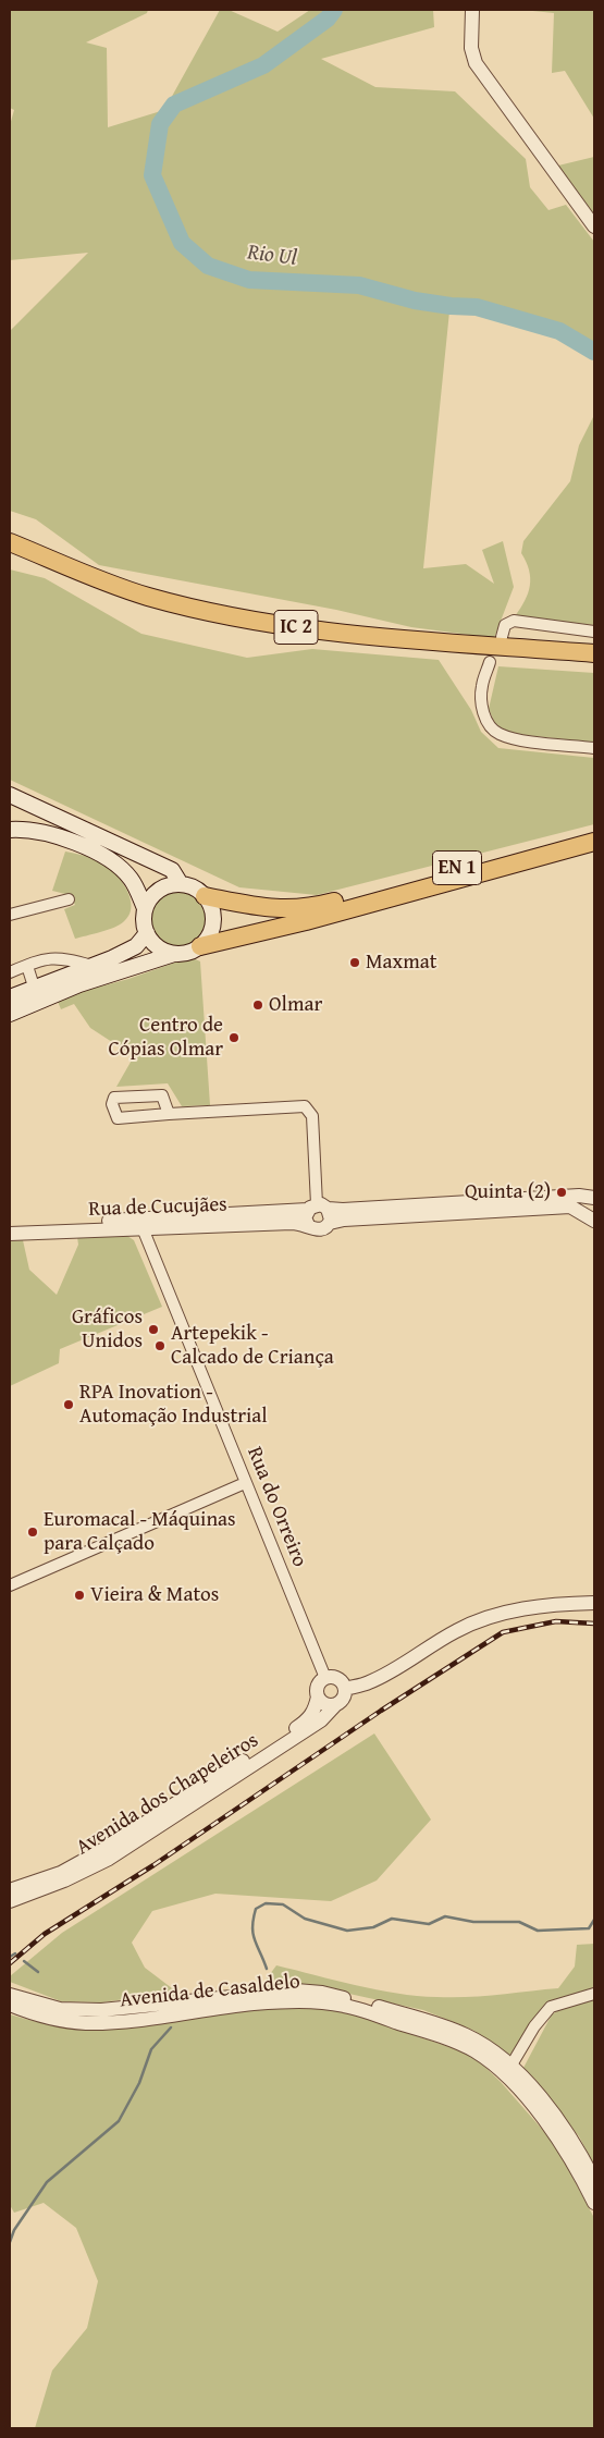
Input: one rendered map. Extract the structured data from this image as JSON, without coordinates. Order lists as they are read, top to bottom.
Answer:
{
  "streets": {
    "main road": ["IC 2", "EN 1"],
    "street": [
      "Rua de Cucujães",
      "Rua do Orreiro",
      "Avenida dos Chapeleiros",
      "Avenida de Casaldelo"
    ]
  },
  "crossings": [
    ["Rua de Cucujães", "Rua do Orreiro"],
    ["Rua do Orreiro", "Avenida dos Chapeleiros"]
  ],
  "water": ["Rio Ul"],
  "places": [
    "Maxmat",
    "Olmar",
    "Centro de Cópias Olmar",
    "Quinta (2)",
    "Gráficos Unidos",
    "Artepekik - Calcado de Criança",
    "RPA Inovation - Automação Industrial",
    "Euromacal - Máquinas para Calçado",
    "Vieira & Matos"
  ]
}
